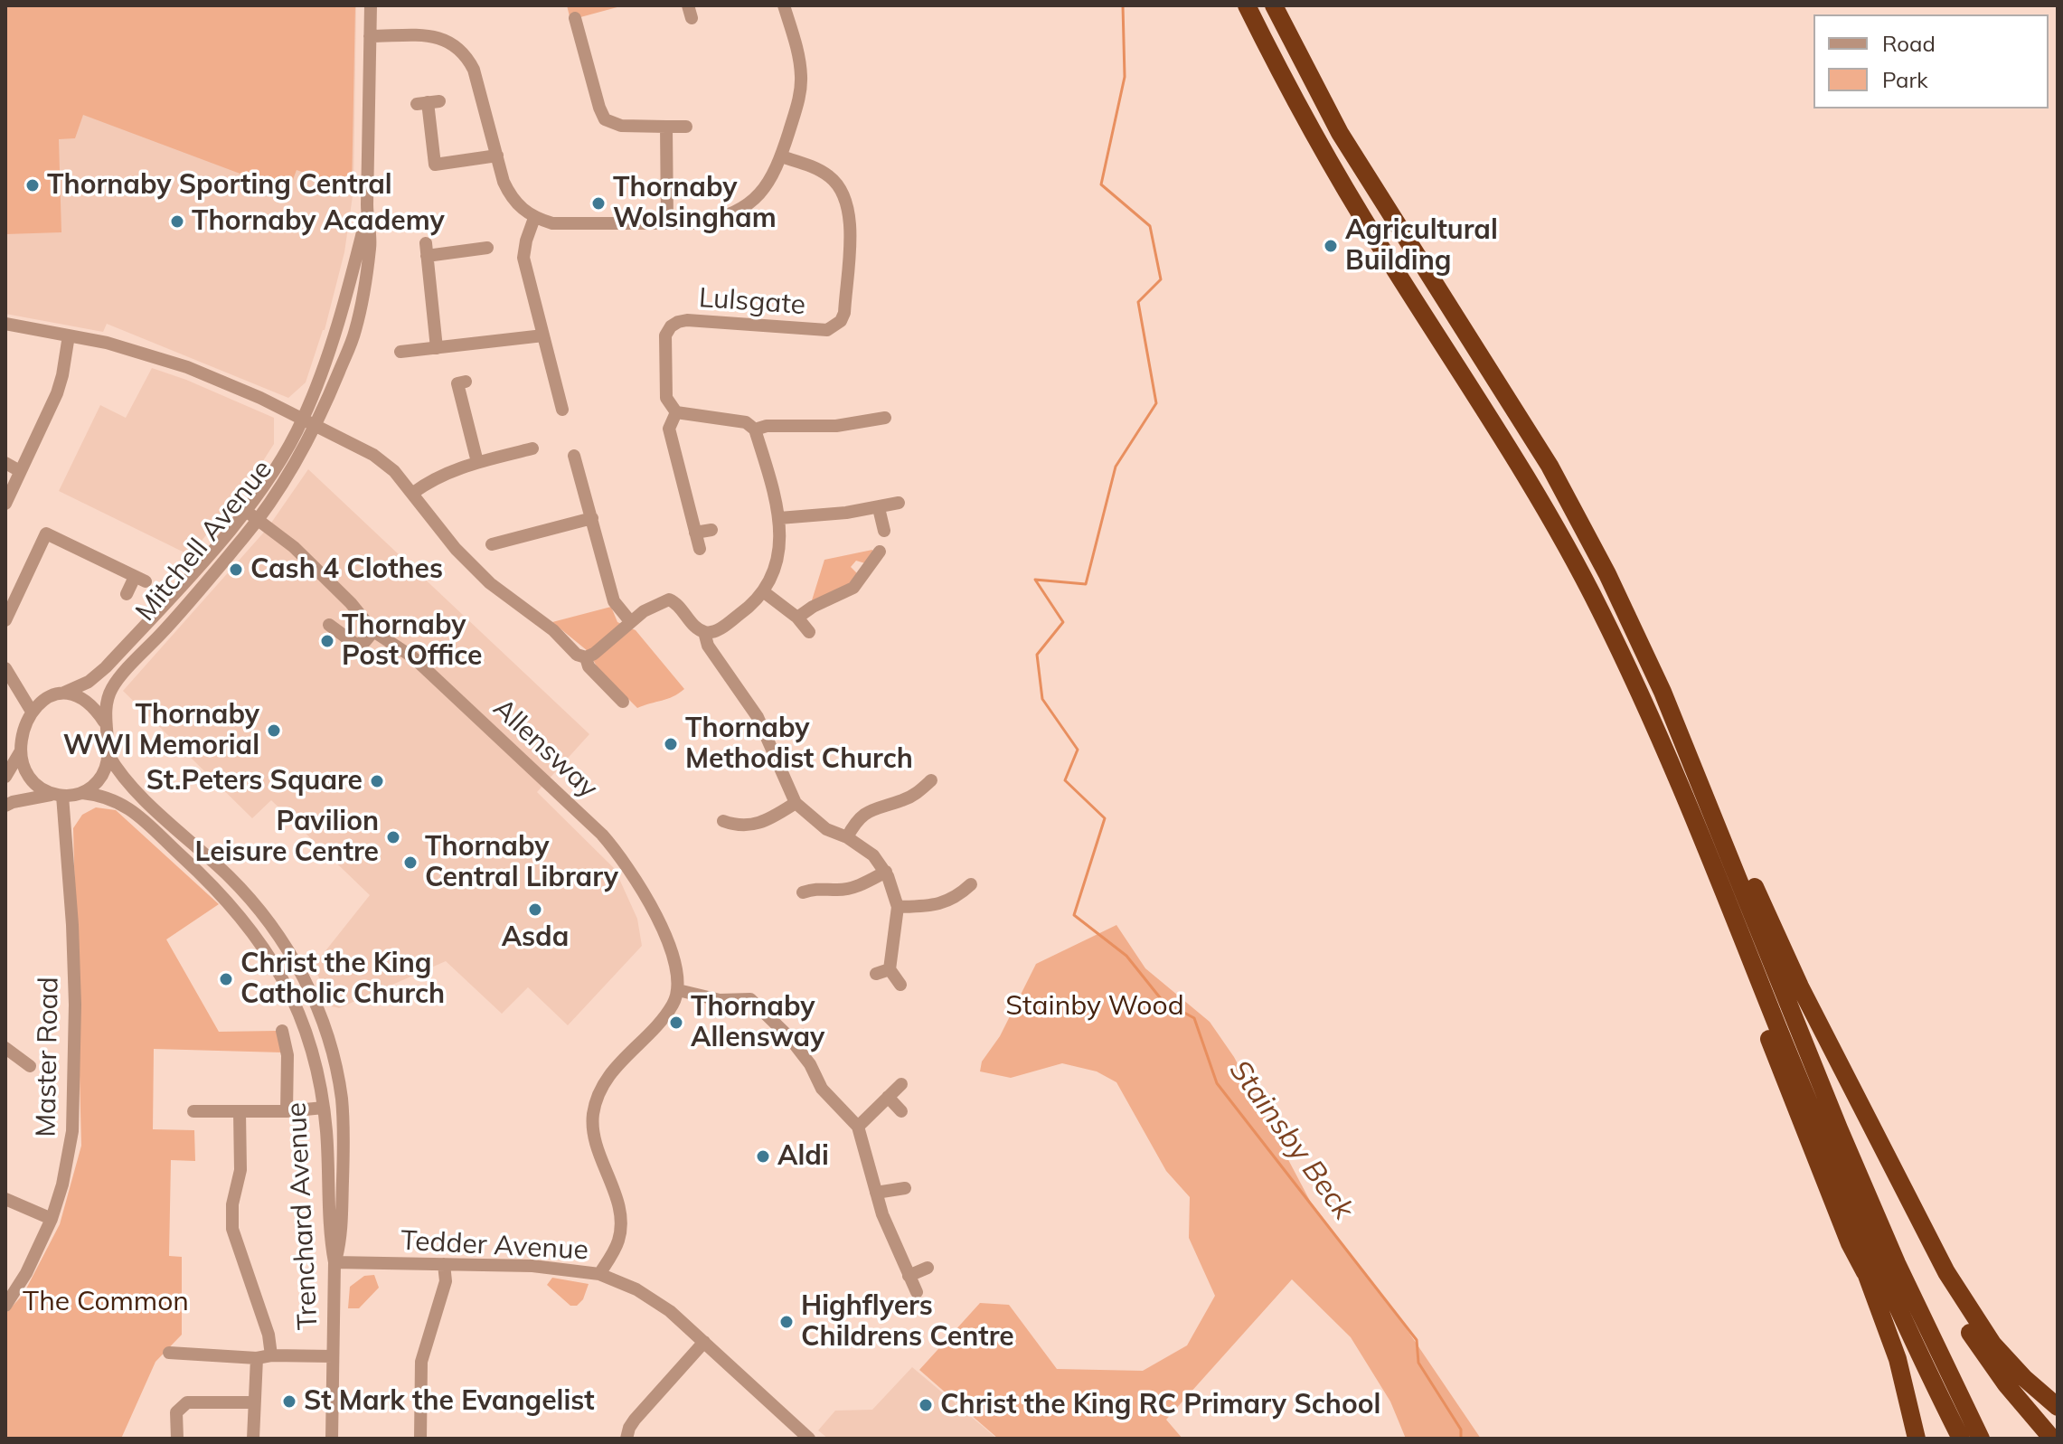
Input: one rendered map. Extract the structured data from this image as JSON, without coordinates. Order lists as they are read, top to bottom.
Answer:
{
  "streets": {
    "street": [
      "Lulsgate",
      "Mitchell Avenue",
      "Allensway",
      "Master Road",
      "Trenchard Avenue",
      "Tedder Avenue"
    ]
  },
  "crossings": [
    ["Mitchell Avenue", "Allensway"],
    ["Mitchell Avenue", "Master Road"],
    ["Mitchell Avenue", "Trenchard Avenue"],
    ["Master Road", "Trenchard Avenue"],
    ["Trenchard Avenue", "Tedder Avenue"]
  ],
  "water": ["Stainsby Beck"],
  "parks": ["Stainby Wood", "The Common"],
  "places": [
    "Thornaby Sporting Central",
    "Thornaby Wolsingham",
    "Thornaby Academy",
    "Agricultural Building",
    "Cash 4 Clothes",
    "Thornaby Post Office",
    "Thornaby WWI Memorial",
    "Thornaby Methodist Church",
    "St.Peters Square",
    "Pavilion Leisure Centre",
    "Thornaby Central Library",
    "Asda",
    "Christ the King Catholic Church",
    "Thornaby Allensway",
    "Aldi",
    "Highflyers Childrens Centre",
    "St Mark the Evangelist",
    "Christ the King RC Primary School"
  ],
  "legend": ["Road", "Park"]
}
